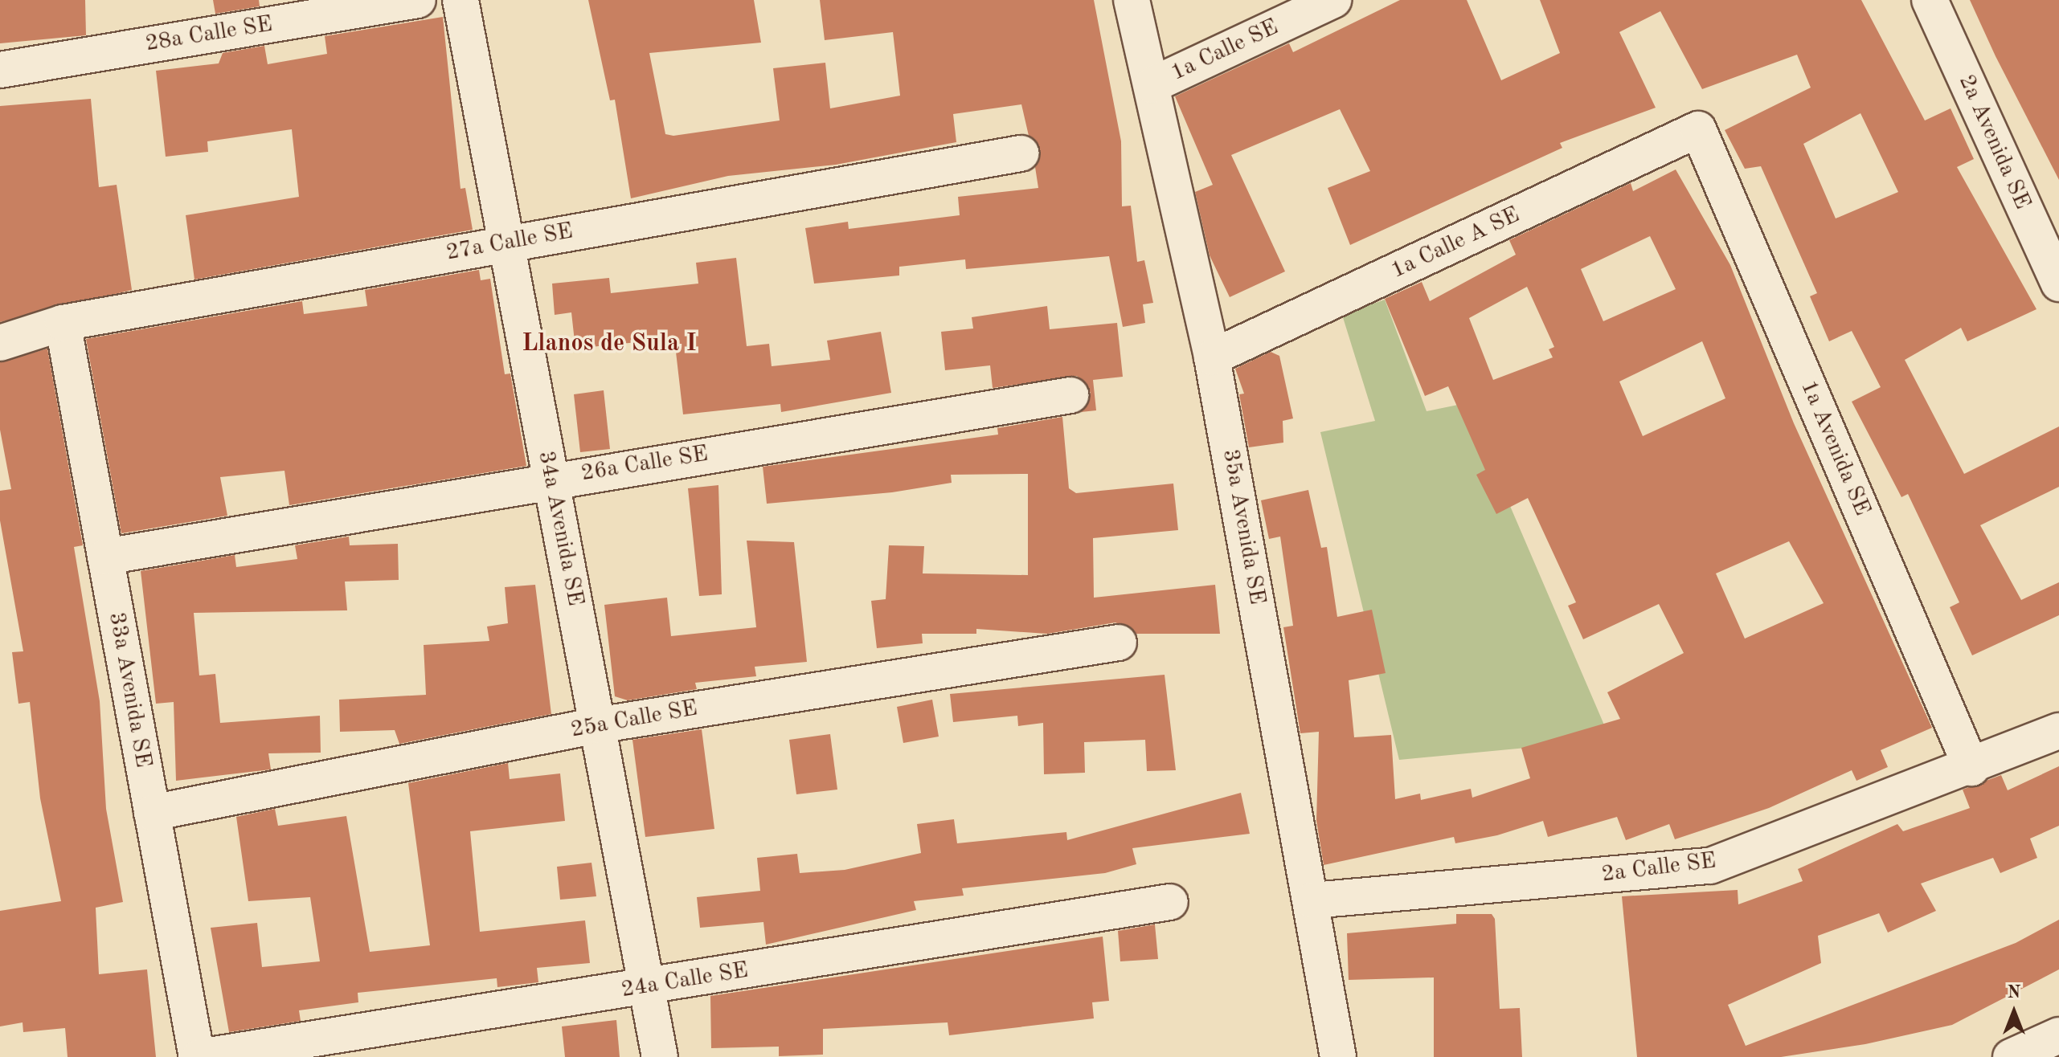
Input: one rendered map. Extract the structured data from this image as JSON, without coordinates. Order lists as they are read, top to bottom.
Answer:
{
  "streets": {
    "street": [
      "28a Calle SE",
      "1a Calle SE",
      "2a Avenida SE",
      "27a Calle SE",
      "1a Calle A SE",
      "1a Avenida SE",
      "26a Calle SE",
      "35a Avenida SE",
      "34a Avenida SE",
      "33a Avenida SE",
      "25a Calle SE",
      "2a Calle SE",
      "24a Calle SE"
    ]
  },
  "crossings": [
    ["1a Calle SE", "35a Avenida SE"],
    ["27a Calle SE", "34a Avenida SE"],
    ["27a Calle SE", "33a Avenida SE"],
    ["1a Calle A SE", "1a Avenida SE"],
    ["1a Calle A SE", "35a Avenida SE"],
    ["1a Avenida SE", "2a Calle SE"],
    ["26a Calle SE", "34a Avenida SE"],
    ["26a Calle SE", "33a Avenida SE"],
    ["35a Avenida SE", "2a Calle SE"],
    ["34a Avenida SE", "25a Calle SE"],
    ["34a Avenida SE", "24a Calle SE"],
    ["33a Avenida SE", "25a Calle SE"],
    ["33a Avenida SE", "24a Calle SE"]
  ],
  "districts": ["Llanos de Sula I"],
  "north": "top"
}
